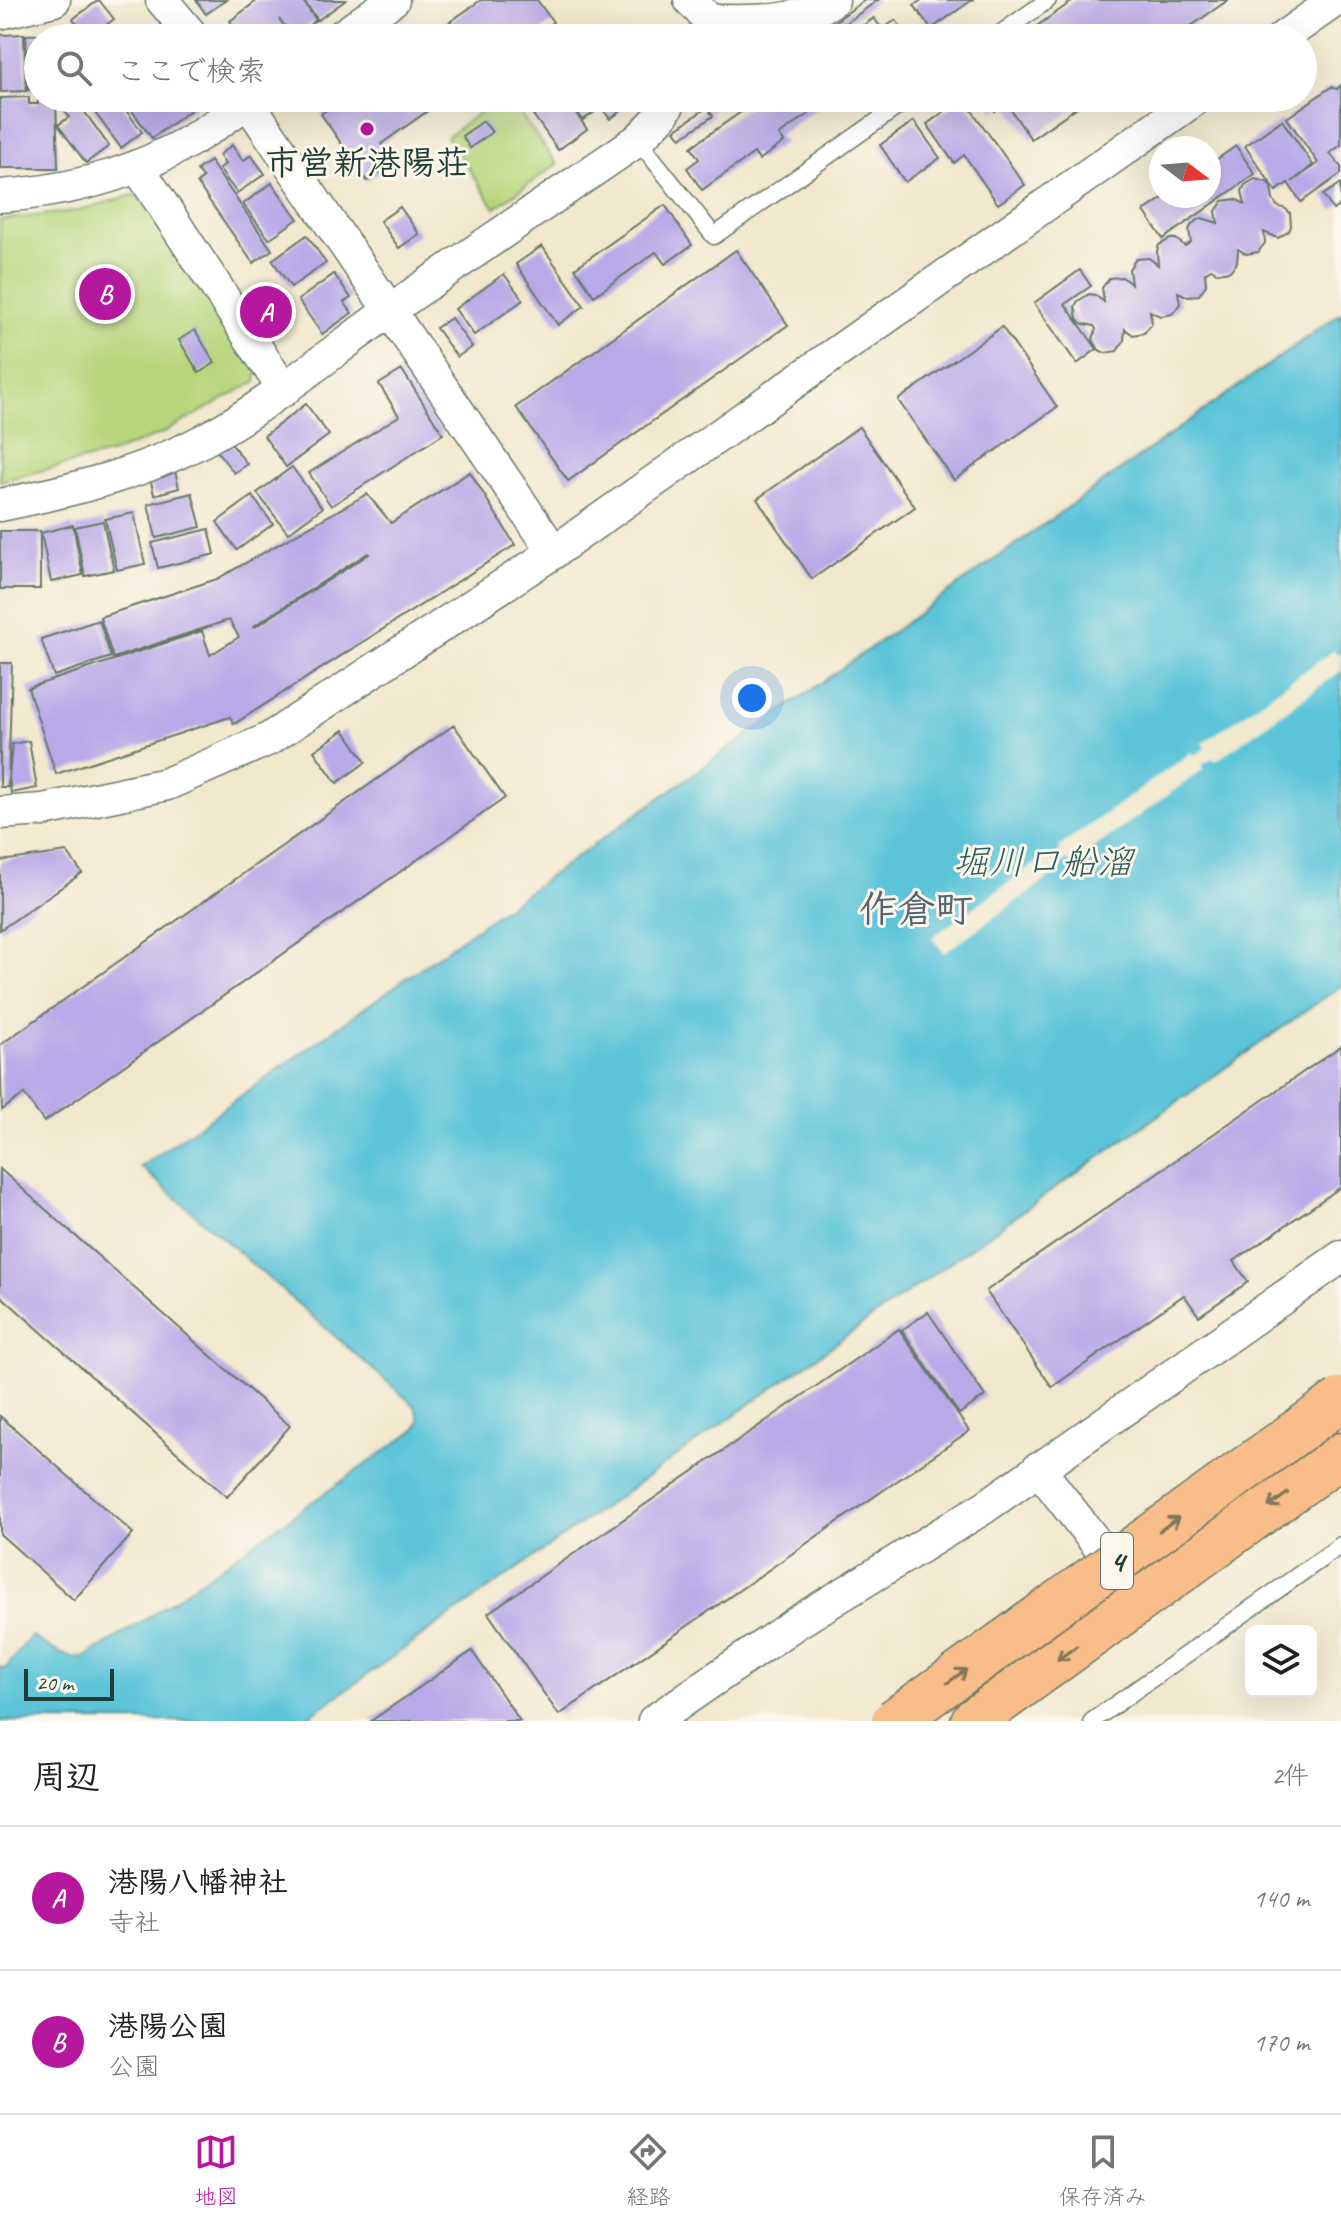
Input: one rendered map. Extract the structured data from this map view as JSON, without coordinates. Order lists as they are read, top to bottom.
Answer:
{
  "streets": {
    "highway": ["4"]
  },
  "districts": ["作倉町"],
  "water": ["堀川口船溜"],
  "places": ["市営新港陽荘"],
  "scale_bar": "20 m",
  "north": "right",
  "page": {
    "search": "ここで検索",
    "pins": ["B", "A"],
    "scale": "20 m",
    "heading": ["周辺", "2件"],
    "list": [
      {
        "mark": "A",
        "name": "港陽八幡神社",
        "note": "寺社",
        "value": "140 m"
      },
      {
        "mark": "B",
        "name": "港陽公園",
        "note": "公園",
        "value": "170 m"
      }
    ],
    "nav": ["地図", "経路", "保存済み"]
  }
}
